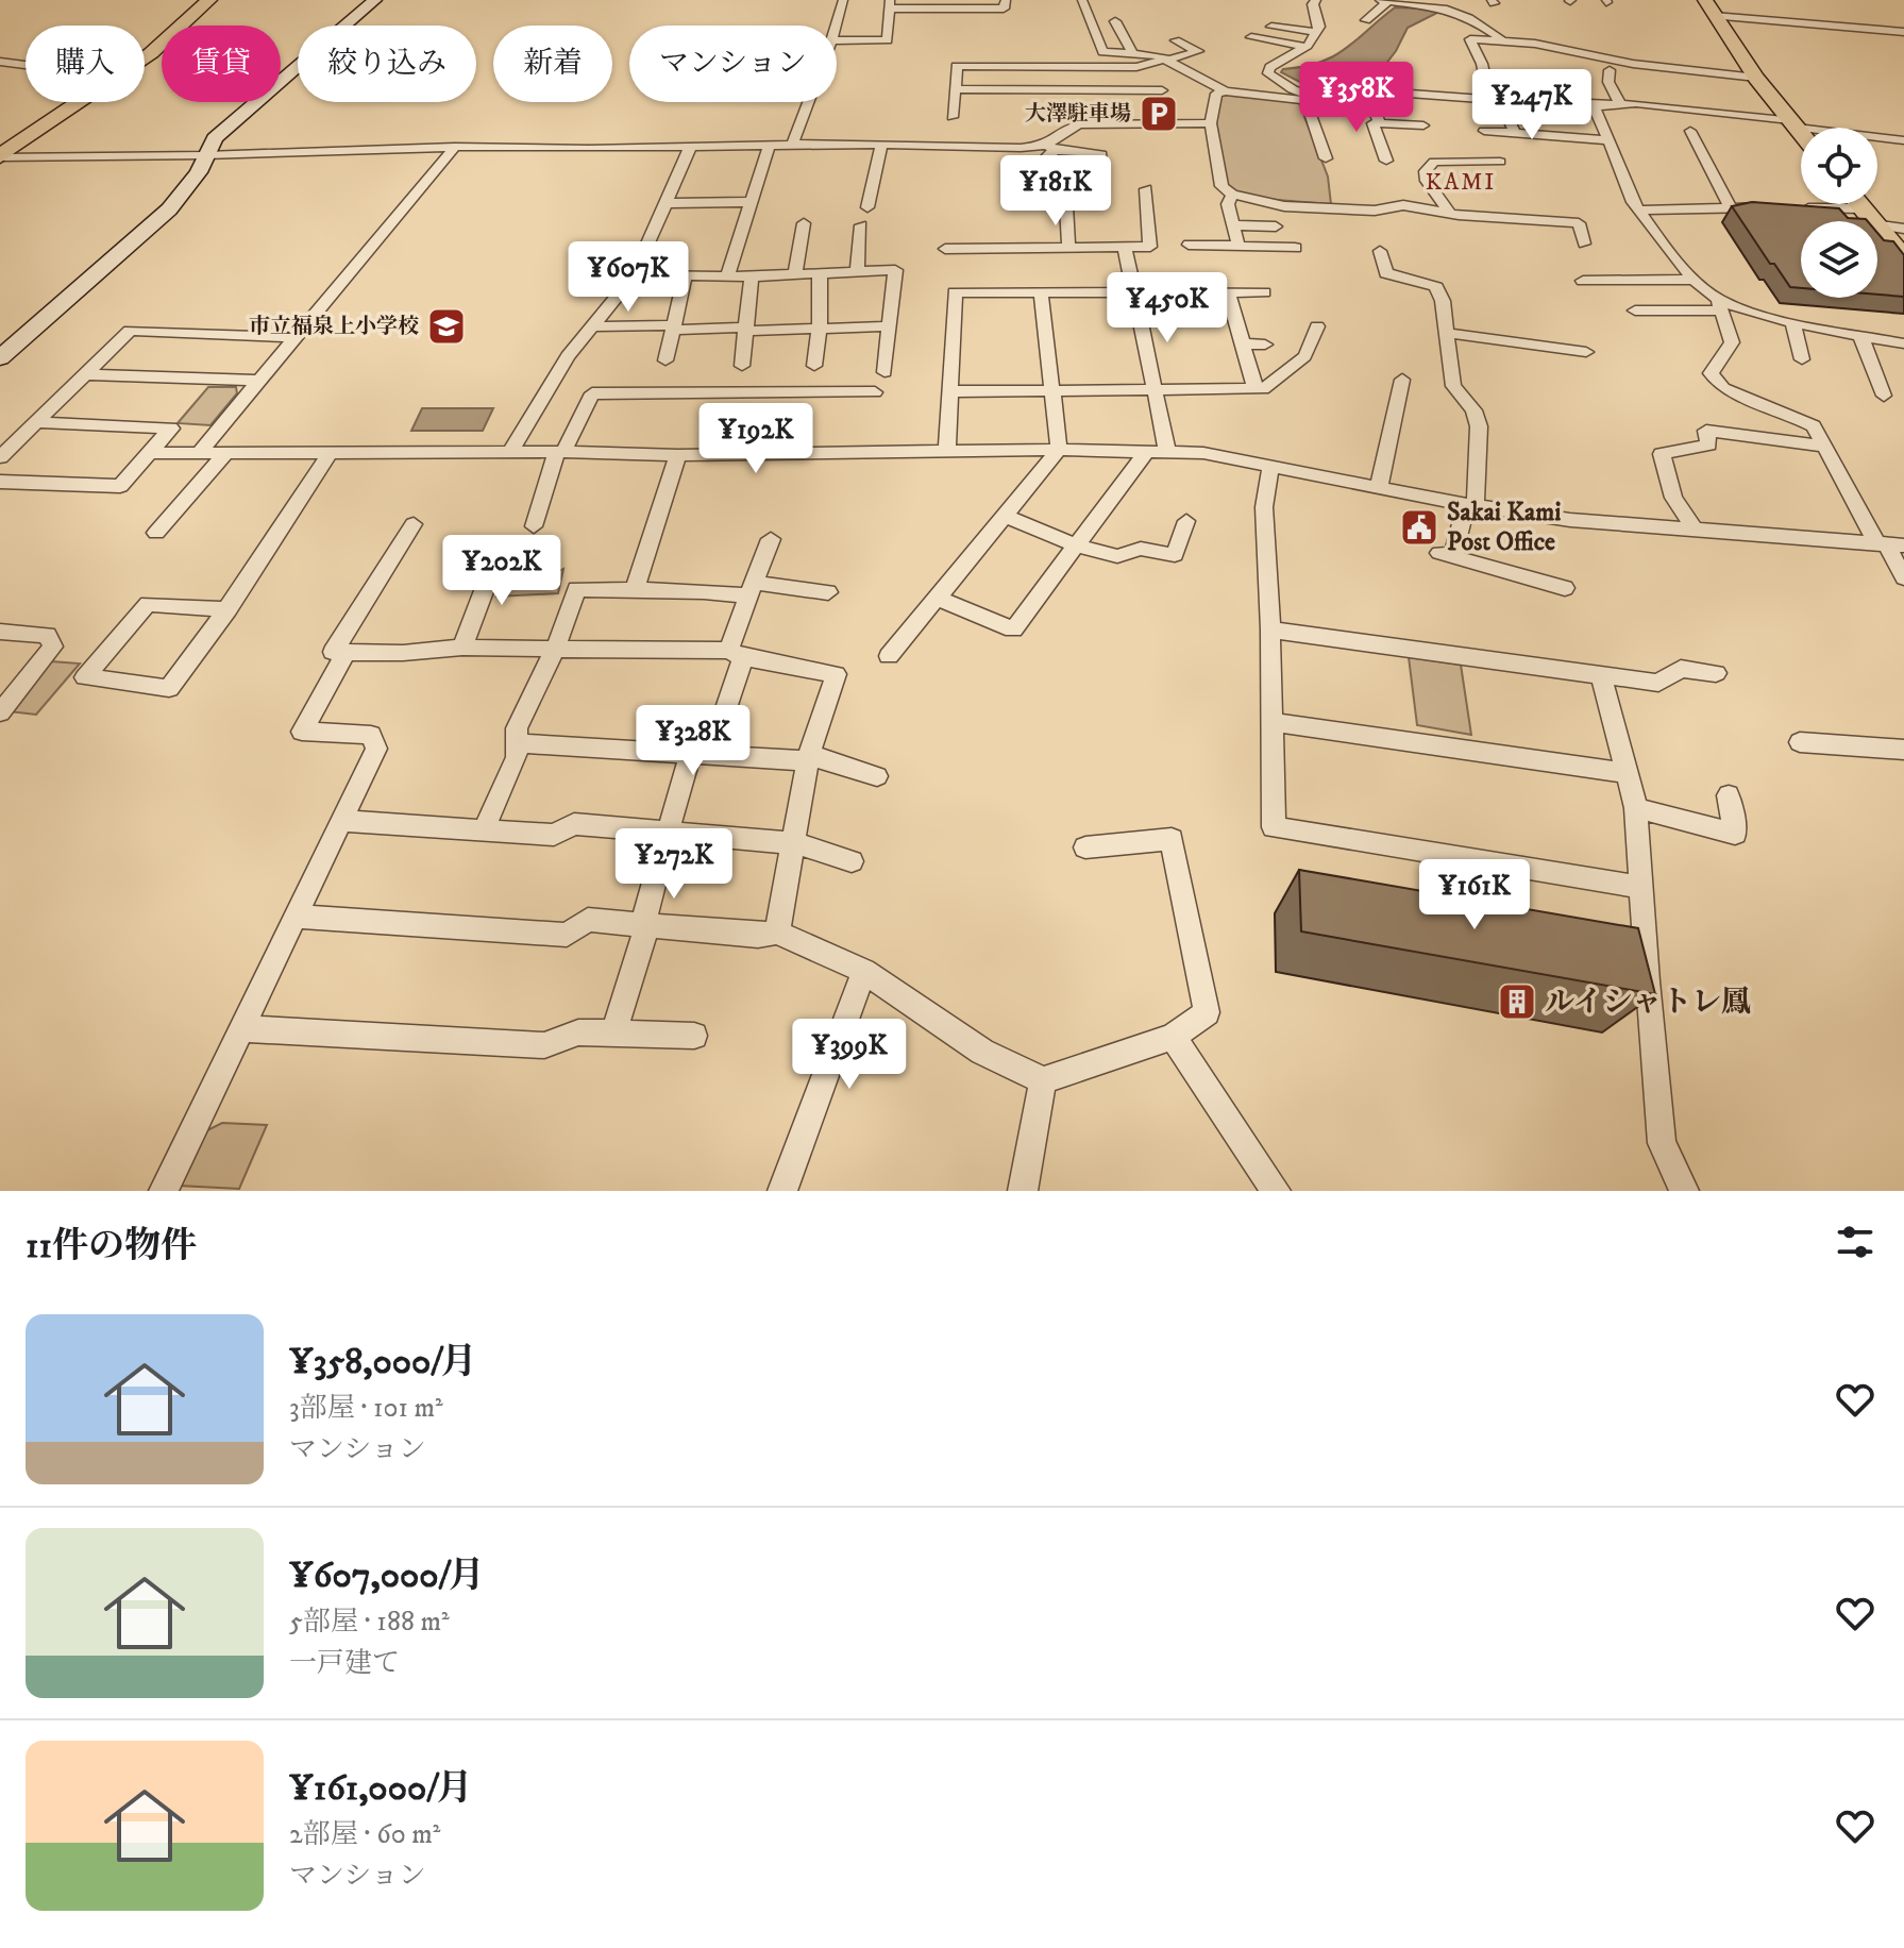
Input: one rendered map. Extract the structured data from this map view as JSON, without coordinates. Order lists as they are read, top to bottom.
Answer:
{
  "districts": ["KAMI"],
  "places": {
    "parking": ["大澤駐車場"],
    "school or university": ["市立福泉上小学校"],
    "public building": ["Sakai Kami Post Office"],
    "building": ["ルイシャトレ鳳"]
  },
  "page": {
    "chip": [
      "購入",
      "賃貸",
      "絞り込み",
      "新着",
      "マンション"
    ],
    "price": [
      "¥358K",
      "¥247K",
      "¥181K",
      "¥607K",
      "¥450K",
      "¥192K",
      "¥202K",
      "¥328K",
      "¥272K",
      "¥161K",
      "¥399K"
    ],
    "heading": "11件の物件",
    "list": [
      {
        "name": "¥358,000/月",
        "note": "3部屋 · 101 m² · マンション"
      },
      {
        "name": "¥607,000/月",
        "note": "5部屋 · 188 m² · 一戸建て"
      },
      {
        "name": "¥161,000/月",
        "note": "2部屋 · 60 m² · マンション"
      }
    ]
  }
}
